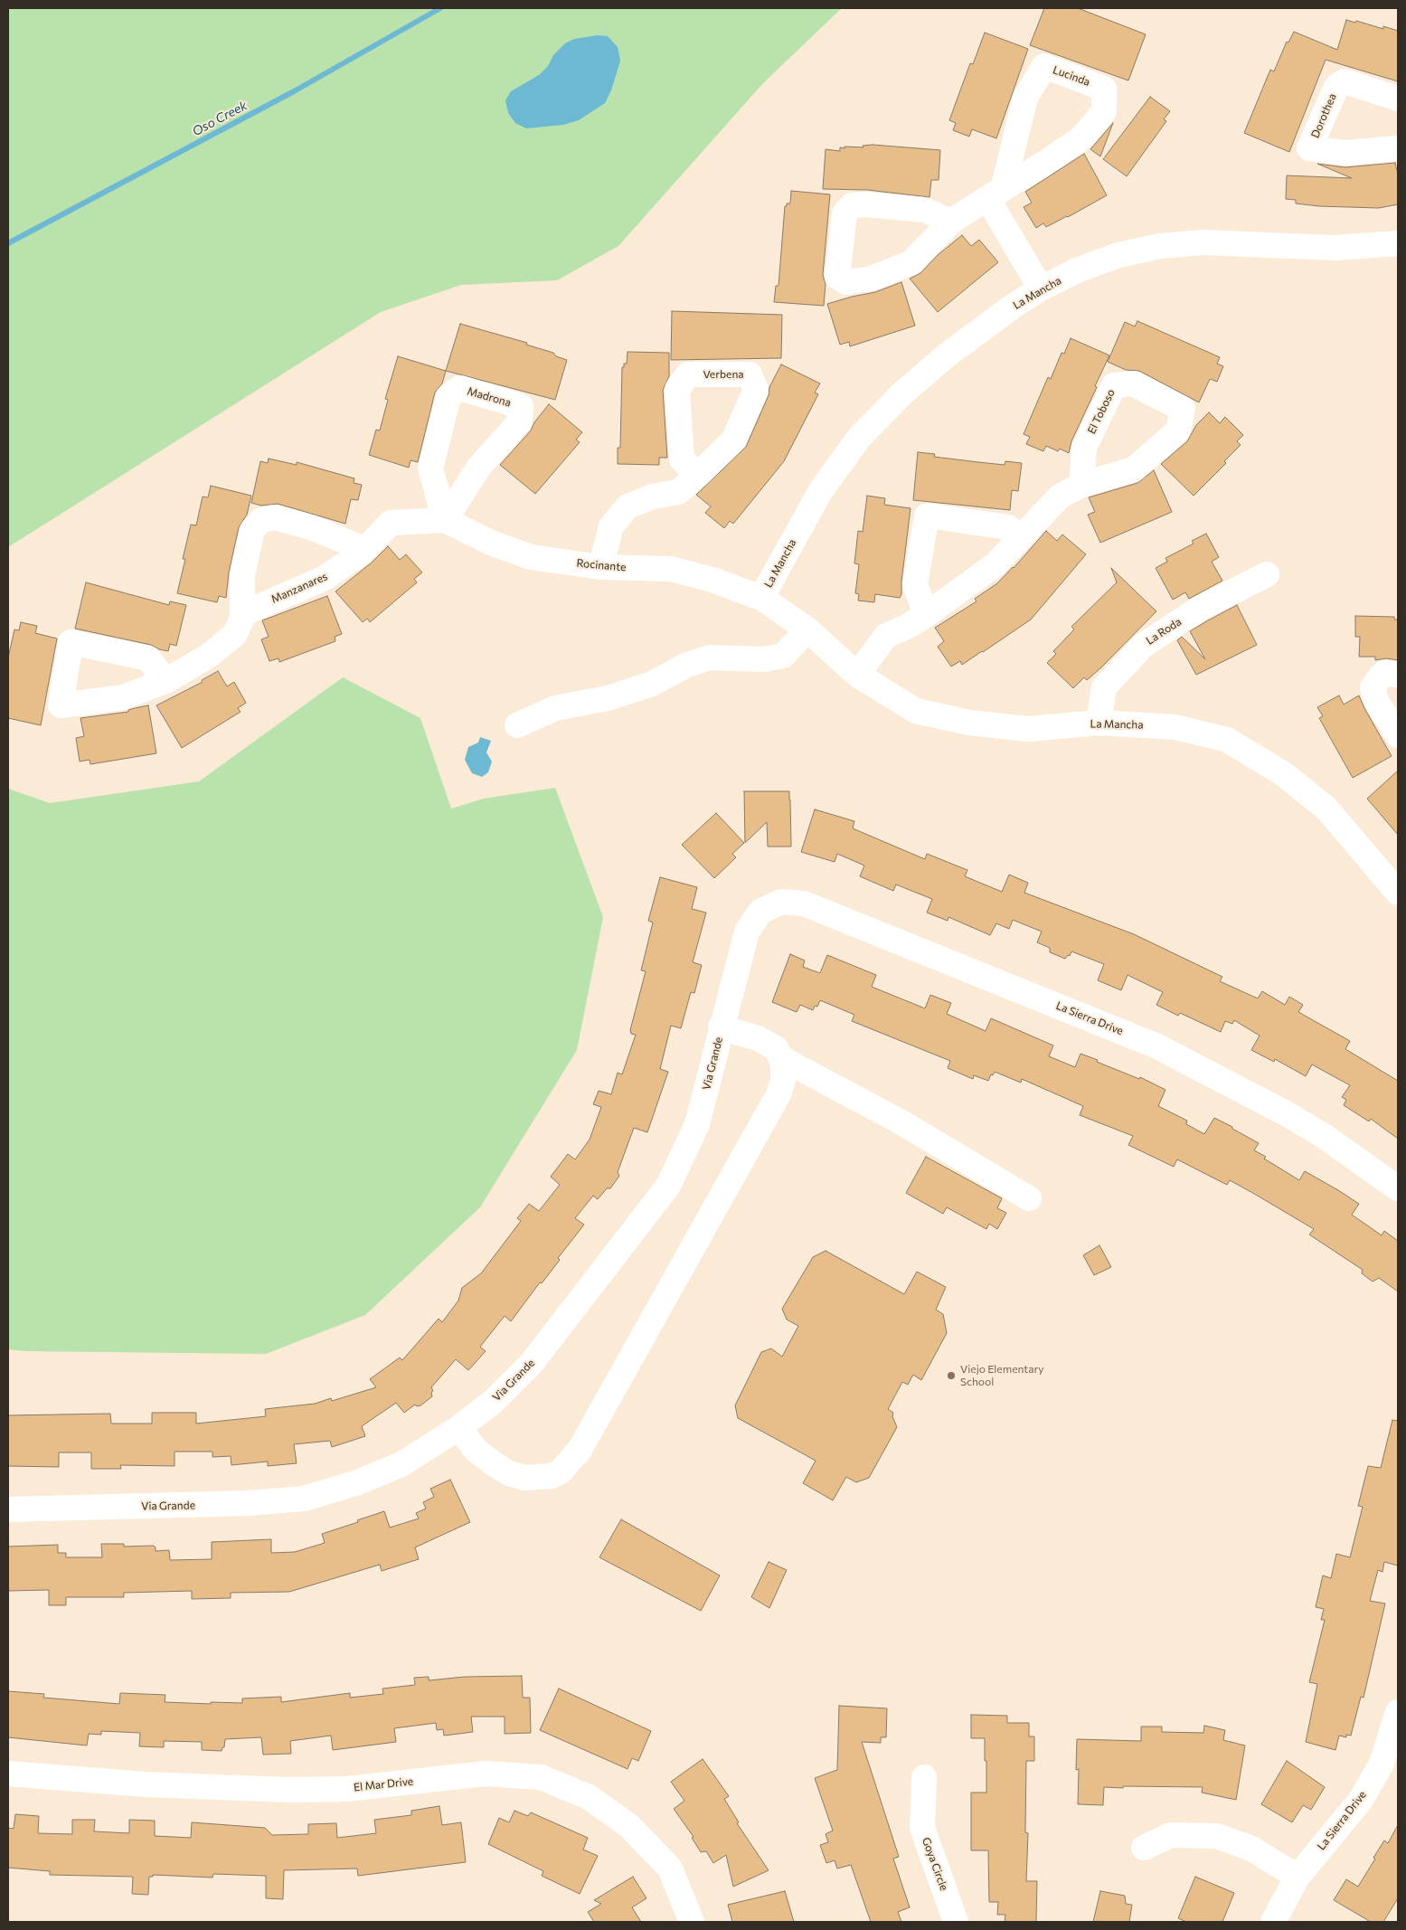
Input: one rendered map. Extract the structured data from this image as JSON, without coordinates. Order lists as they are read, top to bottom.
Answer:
{
  "streets": {
    "street": [
      "Lucinda",
      "Dorothea",
      "La Mancha",
      "Madrona",
      "El Toboso",
      "Rocinante",
      "Manzanares",
      "La Roda",
      "La Sierra Drive",
      "Via Grande",
      "El Mar Drive",
      "Goya Circle"
    ]
  },
  "crossings": [
    ["La Mancha", "El Toboso"],
    ["La Mancha", "Rocinante"],
    ["La Mancha", "La Roda"],
    ["Madrona", "Rocinante"],
    ["Madrona", "Manzanares"],
    ["Rocinante", "Manzanares"],
    ["La Sierra Drive", "Via Grande"]
  ],
  "water": ["Oso Creek"],
  "places": ["Viejo Elementary School"]
}
